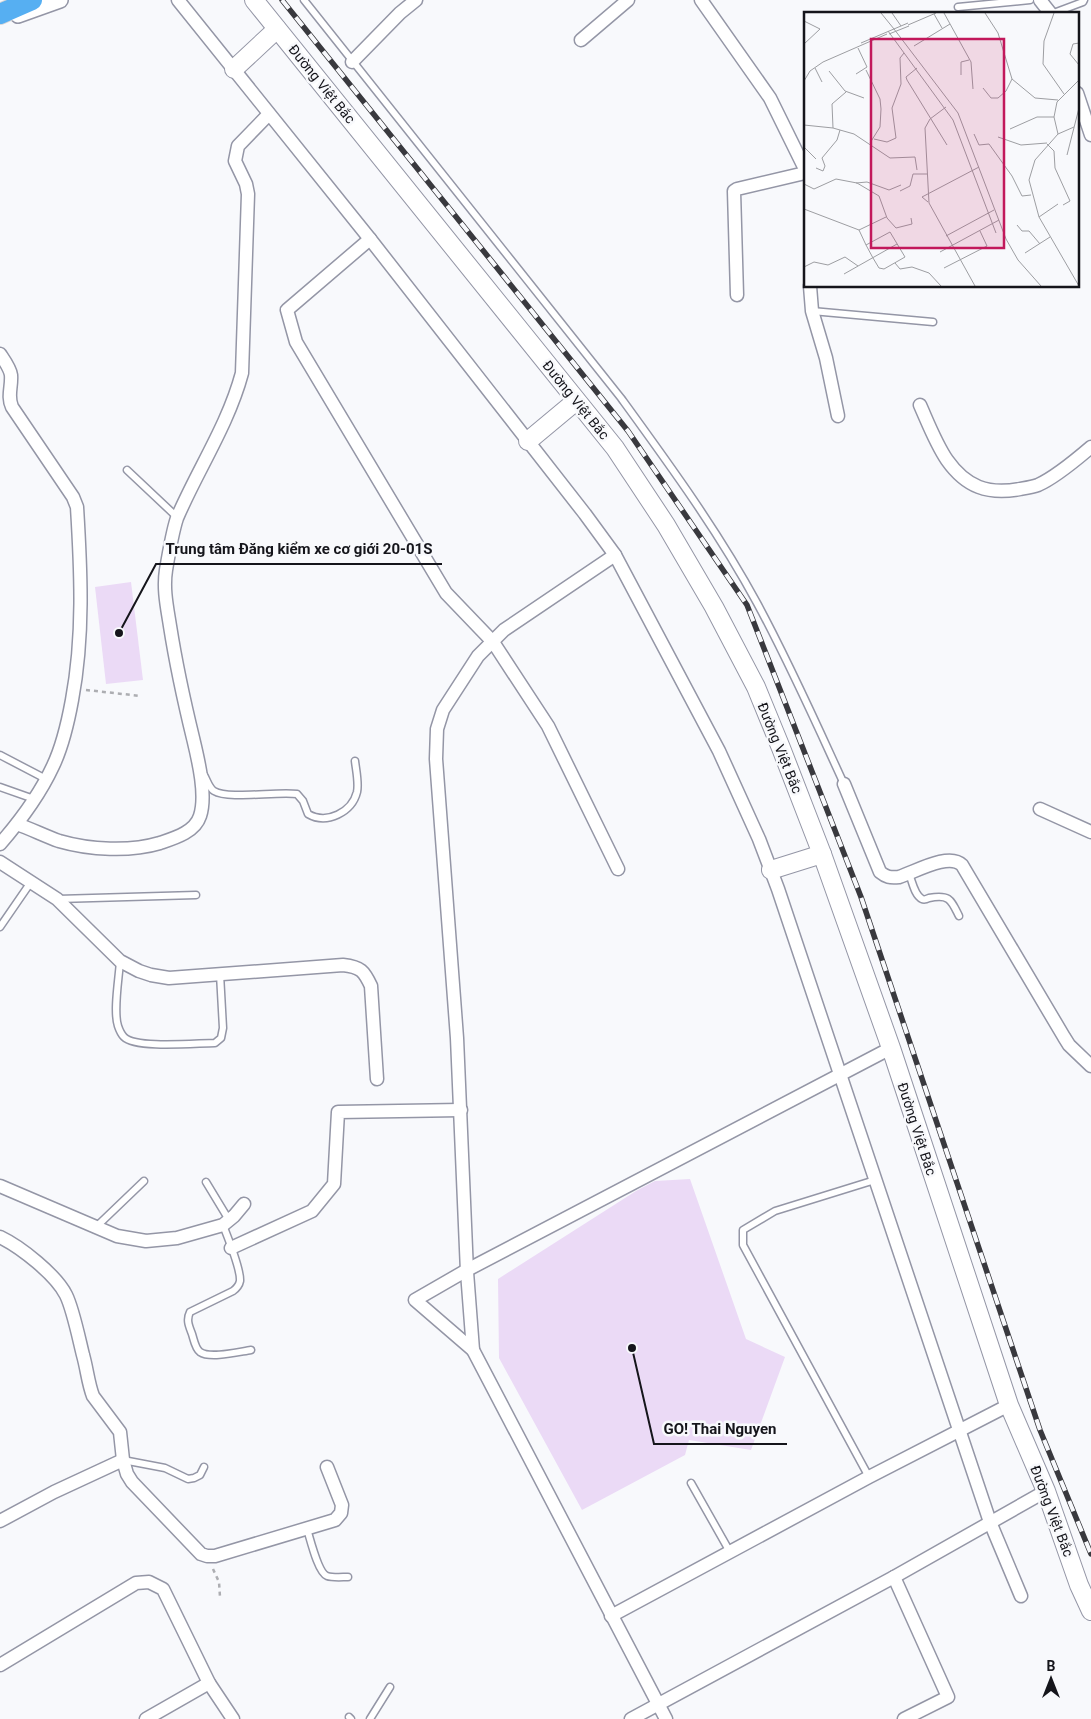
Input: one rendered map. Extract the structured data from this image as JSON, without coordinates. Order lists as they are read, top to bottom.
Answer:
{
  "streets": {
    "main road": ["Đường Việt Bắc"]
  },
  "places": ["Trung tâm Đăng kiểm xe cơ giới 20-01S", "GO! Thai Nguyen"],
  "north": "top"
}
